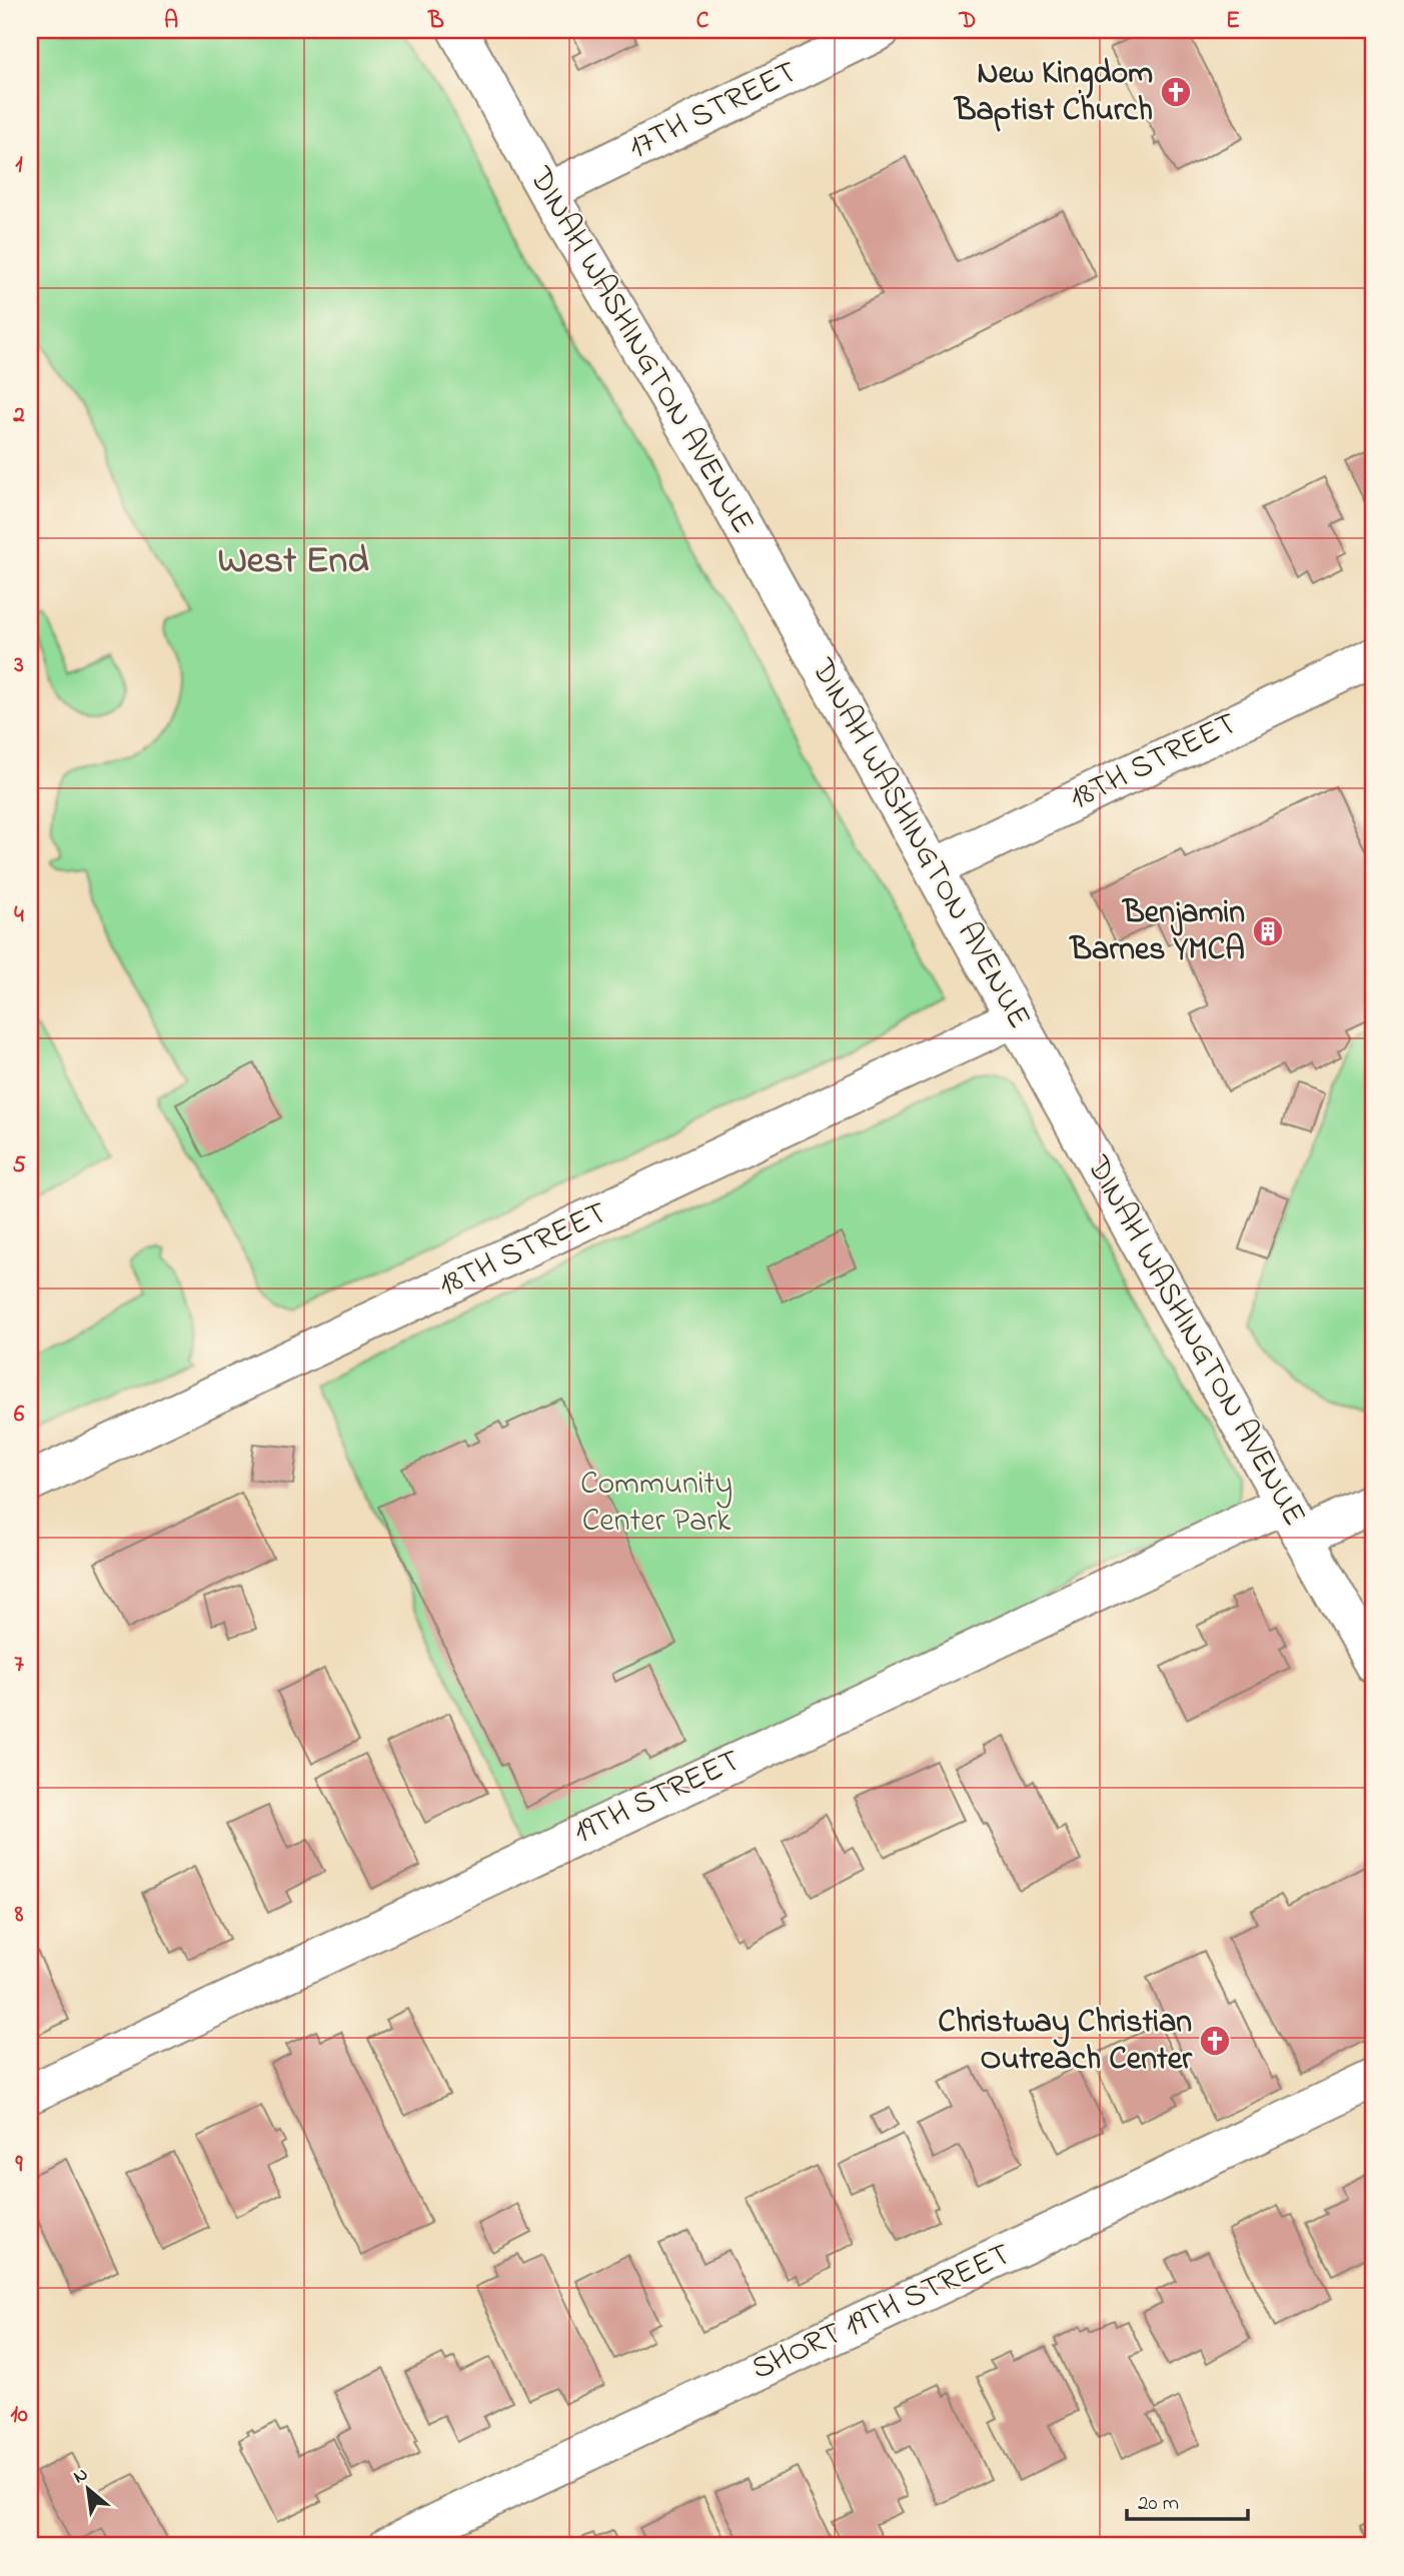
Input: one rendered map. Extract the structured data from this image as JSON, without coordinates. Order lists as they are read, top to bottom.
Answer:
{
  "streets": {
    "street": [
      "17TH STREET",
      "DINAH WASHINGTON AVENUE",
      "18TH STREET",
      "19TH STREET",
      "SHORT 19TH STREET"
    ]
  },
  "crossings": [
    ["17TH STREET", "DINAH WASHINGTON AVENUE"],
    ["DINAH WASHINGTON AVENUE", "18TH STREET"],
    ["DINAH WASHINGTON AVENUE", "19TH STREET"]
  ],
  "districts": ["West End"],
  "parks": ["Community Center Park"],
  "places": {
    "church": ["New Kingdom Baptist Church", "Christway Christian Outreach Center"],
    "building": ["Benjamin Barnes YMCA"]
  },
  "scale_bar": "20 m",
  "north": "top left",
  "grid": {
    "columns": [
      "A",
      "B",
      "C",
      "D",
      "E"
    ],
    "rows": [
      "1",
      "2",
      "3",
      "4",
      "5",
      "6",
      "7",
      "8",
      "9",
      "10"
    ]
  }
}
